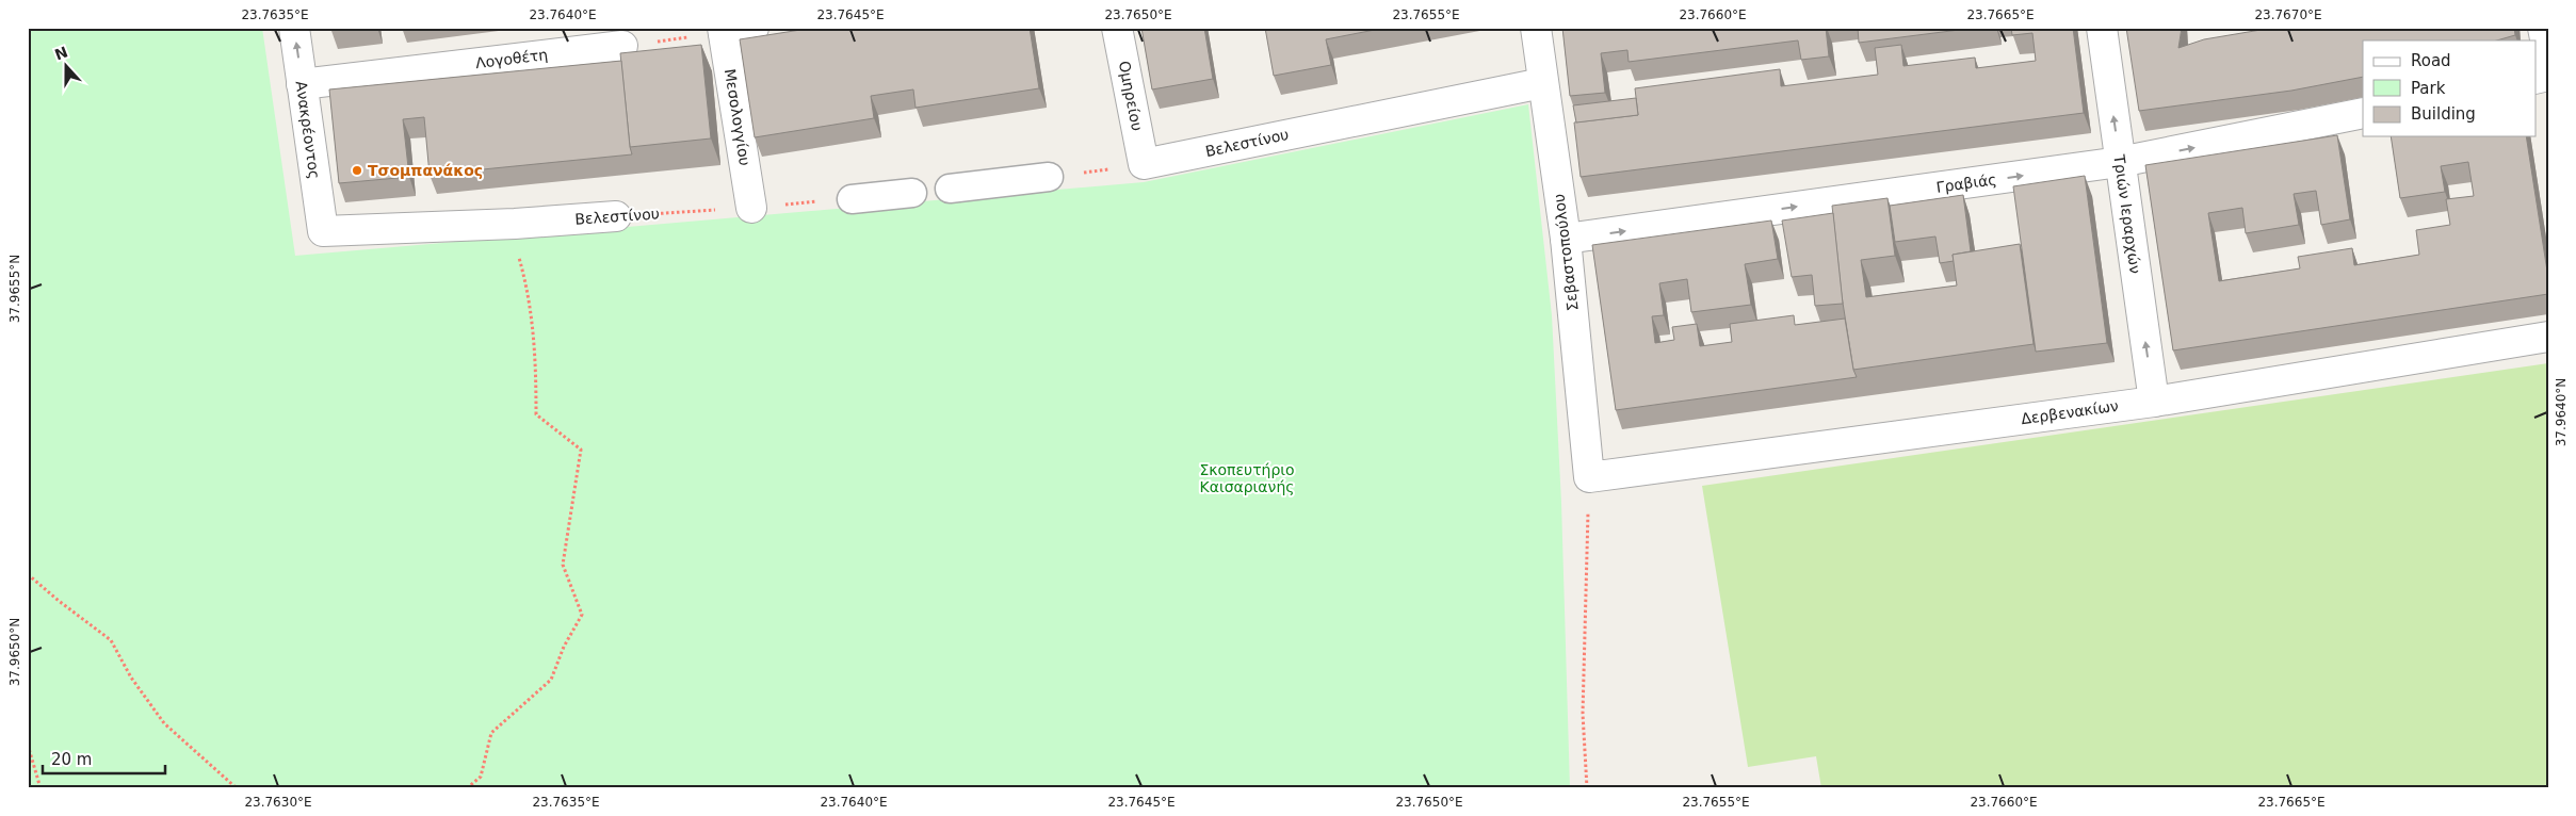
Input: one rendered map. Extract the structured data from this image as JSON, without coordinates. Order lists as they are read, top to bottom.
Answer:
{
  "streets": {
    "street": [
      "Λογοθέτη",
      "Ομηρείου",
      "Μεσολογγίου",
      "Ανακρέοντος",
      "Βελεστίνου",
      "Γραβιάς",
      "Τριών Ιεραρχών",
      "Σεβαστοπούλου",
      "Δερβενακίων"
    ]
  },
  "crossings": [
    ["Λογοθέτη", "Ανακρέοντος"],
    ["Ομηρείου", "Βελεστίνου"],
    ["Μεσολογγίου", "Βελεστίνου"],
    ["Ανακρέοντος", "Βελεστίνου"],
    ["Βελεστίνου", "Σεβαστοπούλου"],
    ["Γραβιάς", "Τριών Ιεραρχών"],
    ["Γραβιάς", "Σεβαστοπούλου"],
    ["Τριών Ιεραρχών", "Δερβενακίων"],
    ["Σεβαστοπούλου", "Δερβενακίων"]
  ],
  "one_way": ["Γραβιάς", "Τριών Ιεραρχών"],
  "parks": ["Σκοπευτήριο Καισαριανής"],
  "places": ["Τσομπανάκος"],
  "legend": ["Road", "Park", "Building"],
  "scale_bar": "20 m",
  "north": "top",
  "coordinates": [
    "23.7635°E",
    "23.7640°E",
    "23.7645°E",
    "23.7650°E",
    "23.7655°E",
    "23.7660°E",
    "23.7665°E",
    "23.7670°E",
    "37.9655°N",
    "37.9640°N",
    "37.9650°N",
    "23.7630°E"
  ]
}
